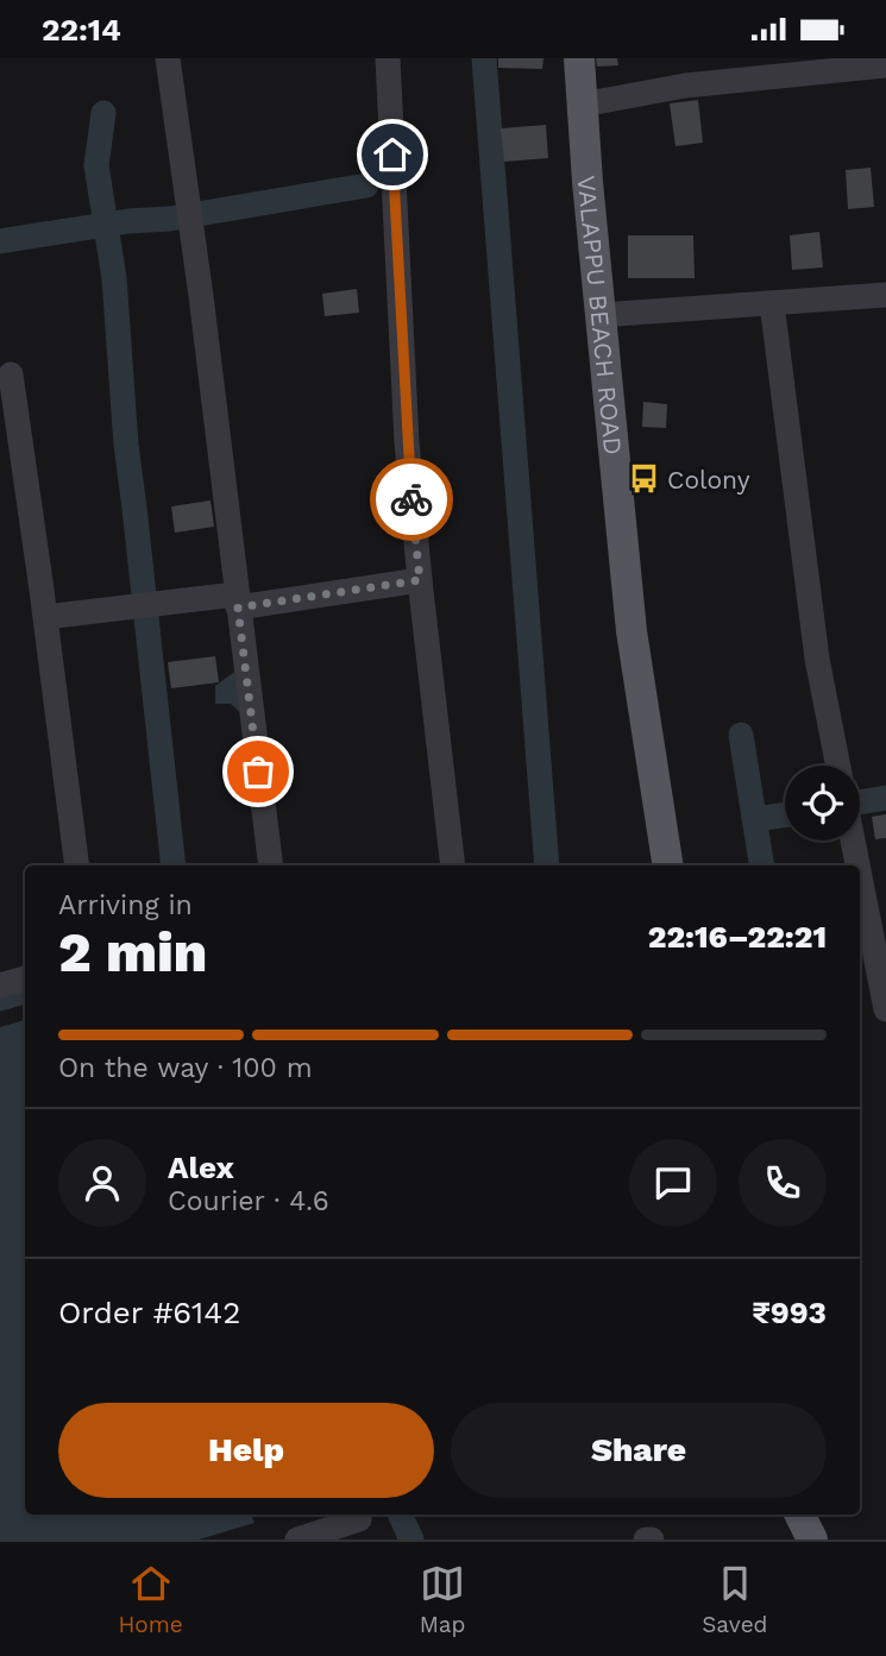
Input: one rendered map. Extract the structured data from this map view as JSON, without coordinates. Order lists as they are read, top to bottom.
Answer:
{
  "streets": {
    "main road": ["VALAPPU BEACH ROAD"]
  },
  "places": {
    "bus stop": ["Colony"]
  },
  "page": {
    "status": "22:14",
    "heading": ["2 min", "Arriving in", "22:16–22:21"],
    "panel": [
      "Alex",
      "Courier · 4.6",
      "Order #6142",
      "₹993"
    ],
    "bar": "On the way · 100 m",
    "buttons": ["Help", "Share"],
    "tabs": ["Home", "Map", "Saved"]
  }
}
